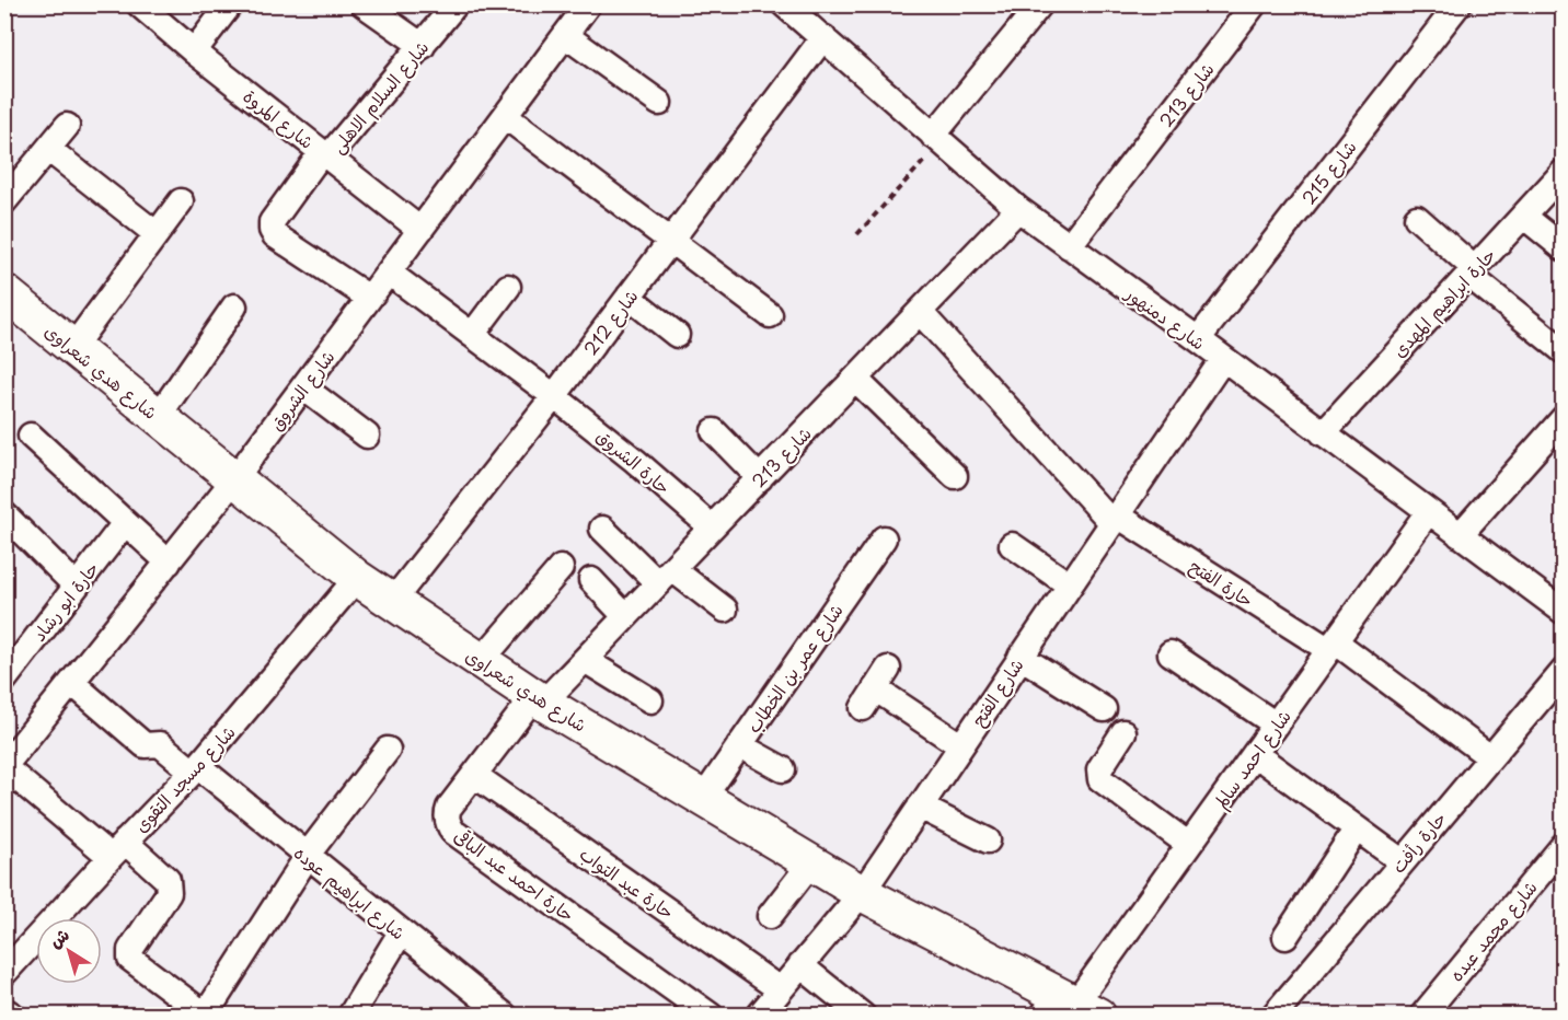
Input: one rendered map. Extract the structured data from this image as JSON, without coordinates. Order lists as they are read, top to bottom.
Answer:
{
  "streets": {
    "street": [
      "شارع 213",
      "شارع السلام الاهلى",
      "شارع المروة",
      "شارع 215",
      "حارة ابراهيم المهدى",
      "شارع دمنهور",
      "شارع 212",
      "شارع هدي شعراوى",
      "شارع الشروق",
      "حارة الشروق",
      "حارة الفتح",
      "حارة ابو رشاد",
      "شارع عمر بن الخطاب",
      "شارع الفتح",
      "شارع احمد سالم",
      "شارع مسجد التقوى",
      "حارة رأفت",
      "حارة احمد عبد الباقى",
      "حارة عبد التواب",
      "شارع ابراهيم عوده",
      "شارع محمد عبده"
    ]
  },
  "crossings": [
    ["شارع 213", "شارع دمنهور"],
    ["شارع 213", "شارع هدي شعراوى"],
    ["شارع 213", "حارة الشروق"],
    ["شارع 213", "حارة الفتح"],
    ["شارع 213", "حارة احمد عبد الباقى"],
    ["شارع السلام الاهلى", "شارع المروة"],
    ["شارع السلام الاهلى", "شارع الشروق"],
    ["شارع المروة", "شارع الشروق"],
    ["شارع 215", "شارع دمنهور"],
    ["حارة ابراهيم المهدى", "شارع دمنهور"],
    ["شارع دمنهور", "شارع 212"],
    ["شارع دمنهور", "شارع الفتح"],
    ["شارع دمنهور", "شارع احمد سالم"],
    ["شارع 212", "شارع هدي شعراوى"],
    ["شارع 212", "حارة الشروق"],
    ["شارع هدي شعراوى", "شارع الشروق"],
    ["شارع هدي شعراوى", "شارع عمر بن الخطاب"],
    ["شارع هدي شعراوى", "شارع الفتح"],
    ["شارع هدي شعراوى", "شارع احمد سالم"],
    ["شارع هدي شعراوى", "شارع مسجد التقوى"],
    ["شارع هدي شعراوى", "حارة احمد عبد الباقى"],
    ["شارع الشروق", "حارة الشروق"],
    ["شارع الشروق", "شارع ابراهيم عوده"],
    ["حارة الفتح", "شارع الفتح"],
    ["حارة الفتح", "شارع احمد سالم"],
    ["حارة الفتح", "حارة رأفت"],
    ["شارع الفتح", "حارة عبد التواب"],
    ["شارع مسجد التقوى", "شارع ابراهيم عوده"],
    ["حارة احمد عبد الباقى", "حارة عبد التواب"]
  ],
  "north": "top left"
}
